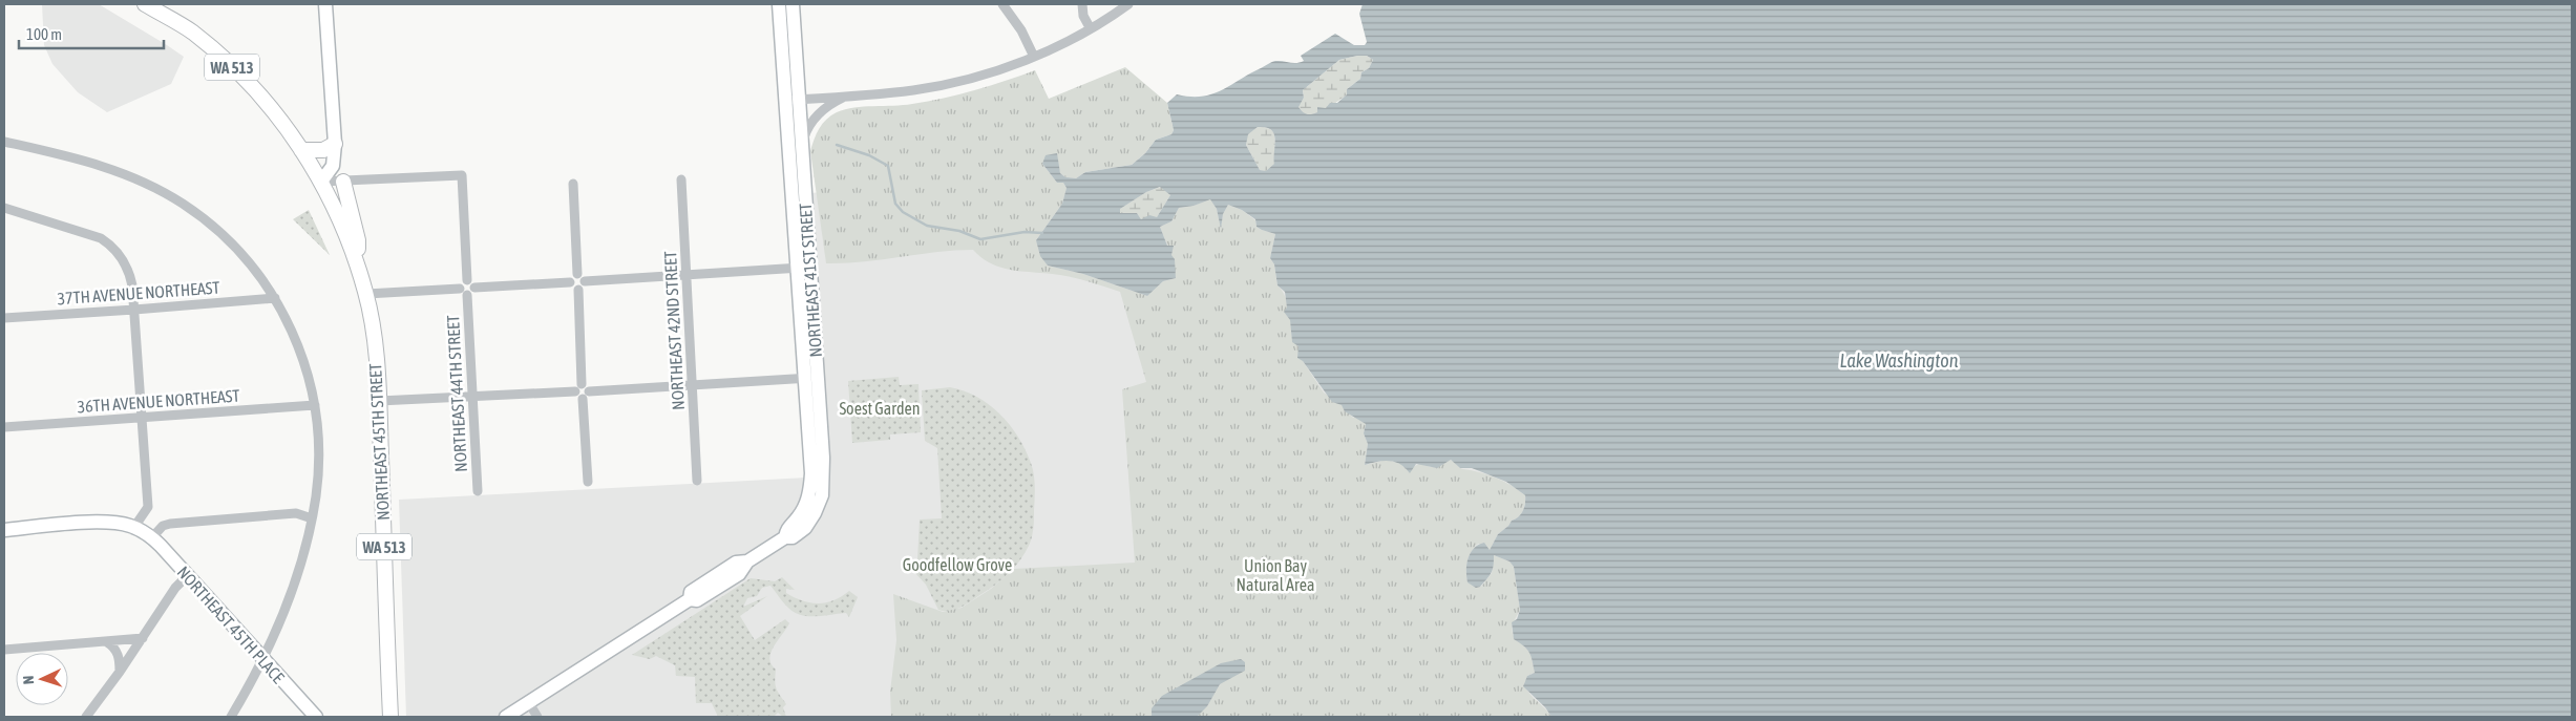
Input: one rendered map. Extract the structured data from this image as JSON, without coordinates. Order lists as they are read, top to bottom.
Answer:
{
  "streets": {
    "main road": ["WA 513", "NORTHEAST 45TH STREET"],
    "street": [
      "NORTHEAST 41ST STREET",
      "37TH AVENUE NORTHEAST",
      "NORTHEAST 42ND STREET",
      "NORTHEAST 44TH STREET",
      "36TH AVENUE NORTHEAST",
      "NORTHEAST 45TH PLACE"
    ]
  },
  "crossings": [
    ["WA 513", "NORTHEAST 45TH STREET"]
  ],
  "water": ["Lake Washington"],
  "parks": ["Soest Garden", "Goodfellow Grove", "Union Bay Natural Area"],
  "scale_bar": "100 m",
  "north": "left"
}
